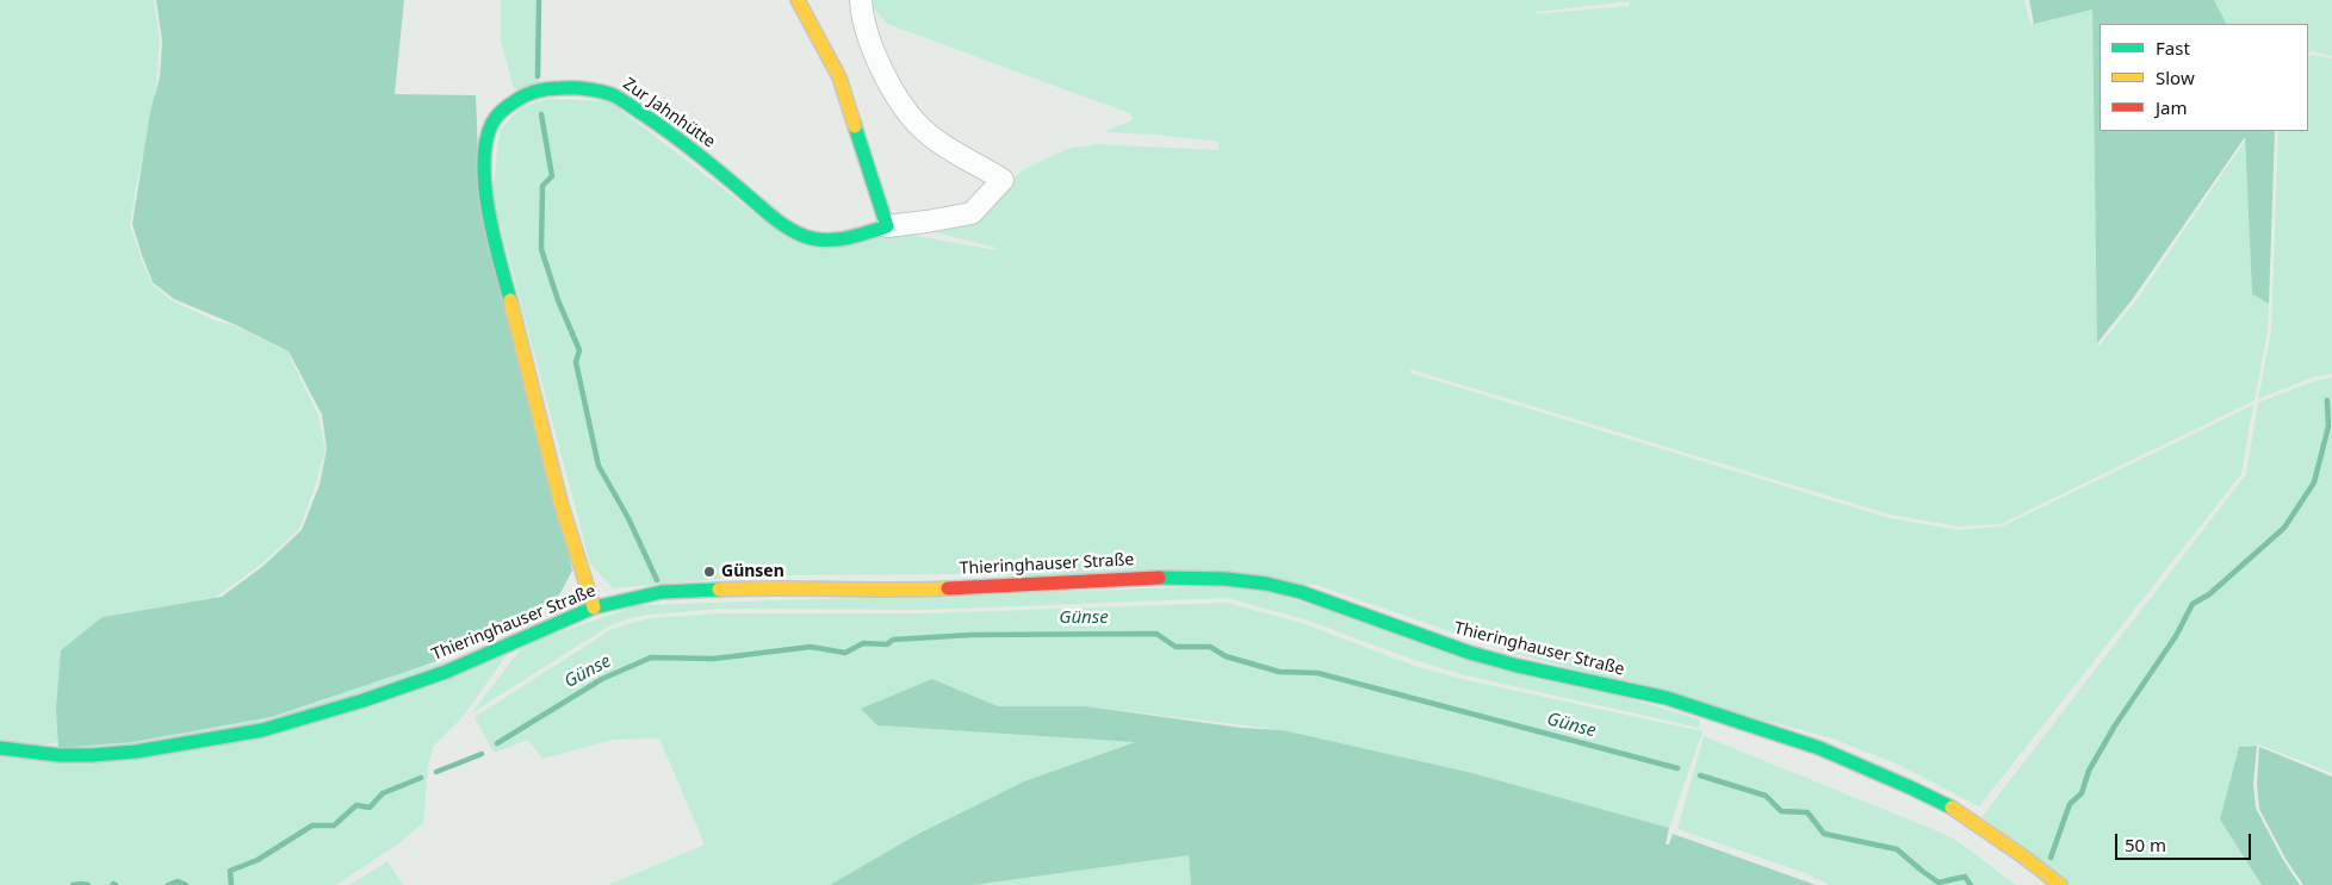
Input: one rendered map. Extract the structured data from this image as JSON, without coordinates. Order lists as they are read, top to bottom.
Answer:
{
  "streets": {
    "street": ["Zur Jahnhütte", "Thieringhauser Straße"]
  },
  "crossings": [
    ["Zur Jahnhütte", "Thieringhauser Straße"]
  ],
  "water": ["Günse"],
  "places": ["Günsen"],
  "legend": ["Fast", "Slow", "Jam"],
  "scale_bar": "50 m"
}
